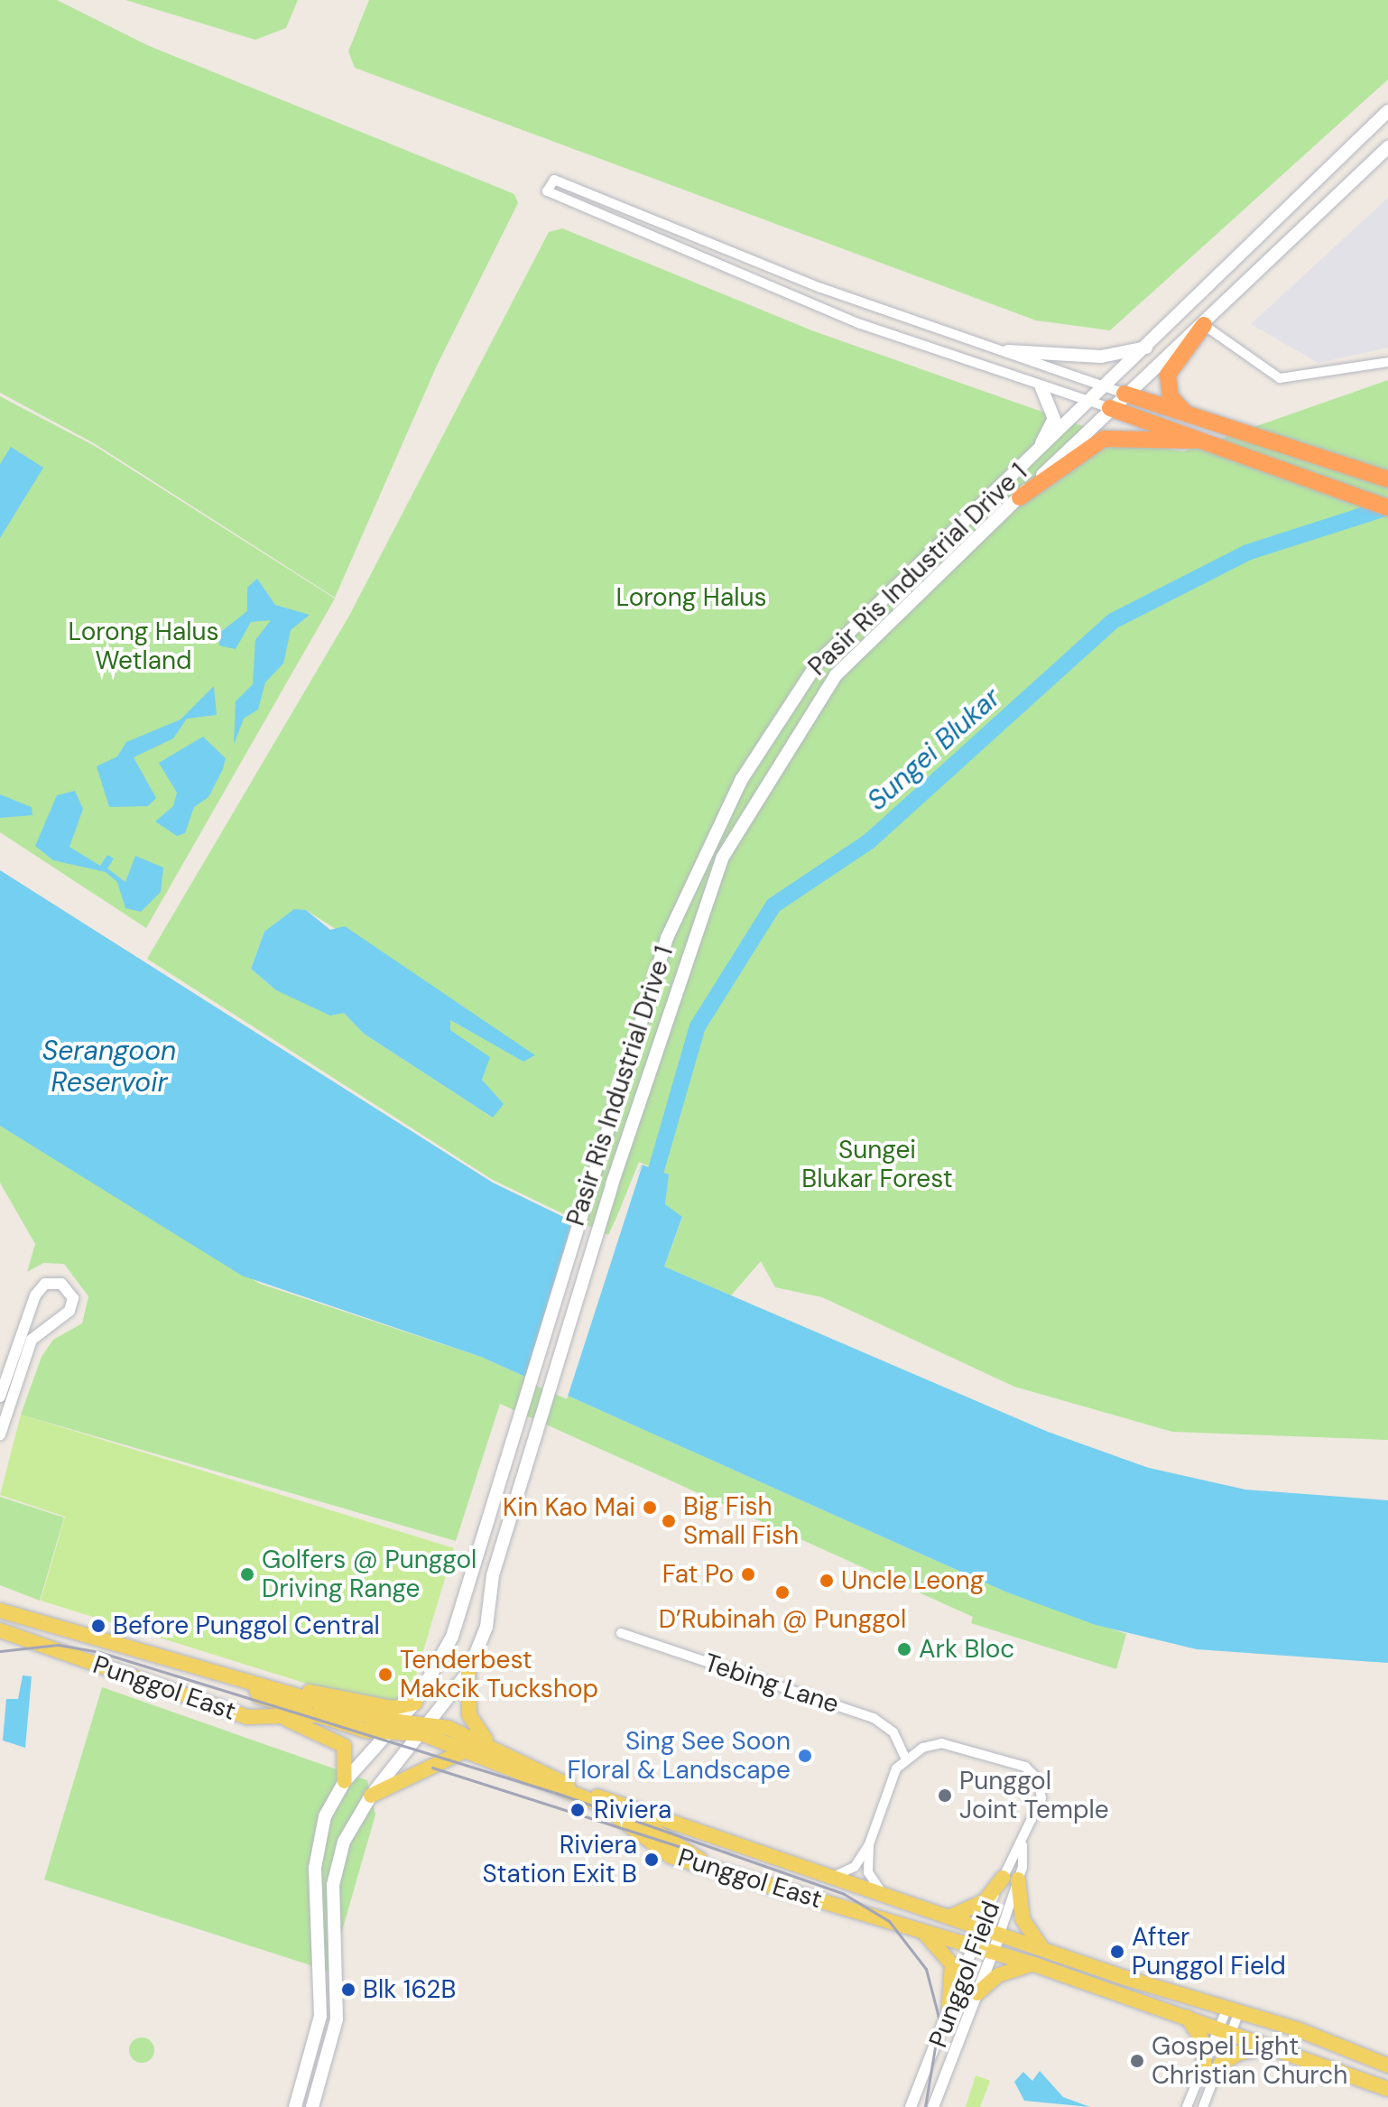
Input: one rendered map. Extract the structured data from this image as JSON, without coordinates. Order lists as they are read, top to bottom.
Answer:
{
  "streets": {
    "main road": ["Pasir Ris Industrial Drive 1", "Punggol East"],
    "street": ["Tebing Lane", "Punggol Field"]
  },
  "crossings": [
    ["Pasir Ris Industrial Drive 1", "Punggol East"],
    ["Tebing Lane", "Punggol Field"],
    ["Punggol East", "Punggol Field"]
  ],
  "water": ["Sungei Blukar", "Serangoon Reservoir"],
  "parks": ["Lorong Halus", "Lorong Halus Wetland", "Sungei Blukar Forest"],
  "places": [
    "Kin Kao Mai",
    "Big Fish Small Fish",
    "Golfers @ Punggol Driving Range",
    "Fat Po",
    "Uncle Leong",
    "D’Rubinah @ Punggol",
    "Before Punggol Central",
    "Ark Bloc",
    "Tenderbest Makcik Tuckshop",
    "Sing See Soon Floral & Landscape",
    "Punggol Joint Temple",
    "Riviera",
    "Riviera Station Exit B",
    "After Punggol Field",
    "Blk 162B",
    "Gospel Light Christian Church"
  ]
}
